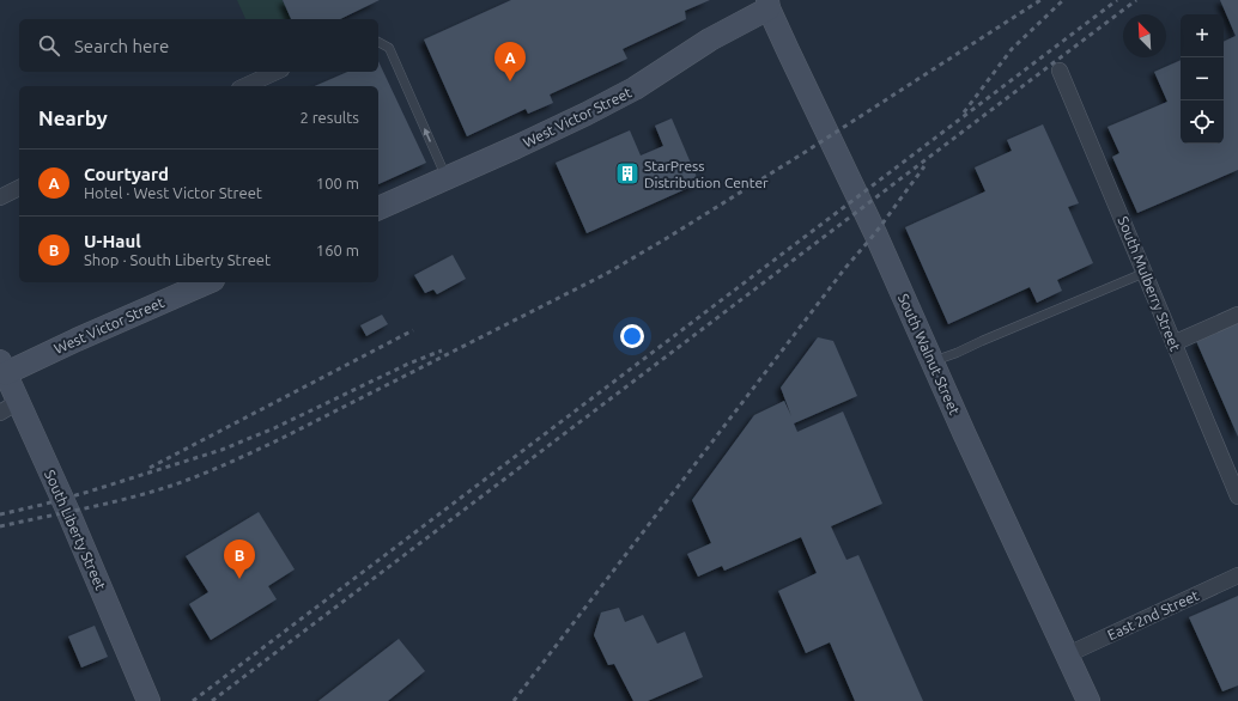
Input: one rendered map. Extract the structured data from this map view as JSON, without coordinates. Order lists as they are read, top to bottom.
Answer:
{
  "streets": {
    "main road": ["West Victor Street", "South Walnut Street", "South Liberty Street"],
    "street": ["South Mulberry Street", "East 2nd Street"]
  },
  "crossings": [
    ["West Victor Street", "South Walnut Street"],
    ["West Victor Street", "South Liberty Street"],
    ["South Walnut Street", "East 2nd Street"]
  ],
  "places": {
    "building": ["StarPress Distribution Center"]
  },
  "north": "top left",
  "page": {
    "map_buttons": ["+", "−"],
    "search": "Search here",
    "pins": ["A", "B"],
    "heading": ["Nearby", "2 results"],
    "list": [
      {
        "mark": "A",
        "name": "Courtyard",
        "note": "Hotel · West Victor Street",
        "value": "100 m"
      },
      {
        "mark": "B",
        "name": "U-Haul",
        "note": "Shop · South Liberty Street",
        "value": "160 m"
      }
    ]
  }
}
